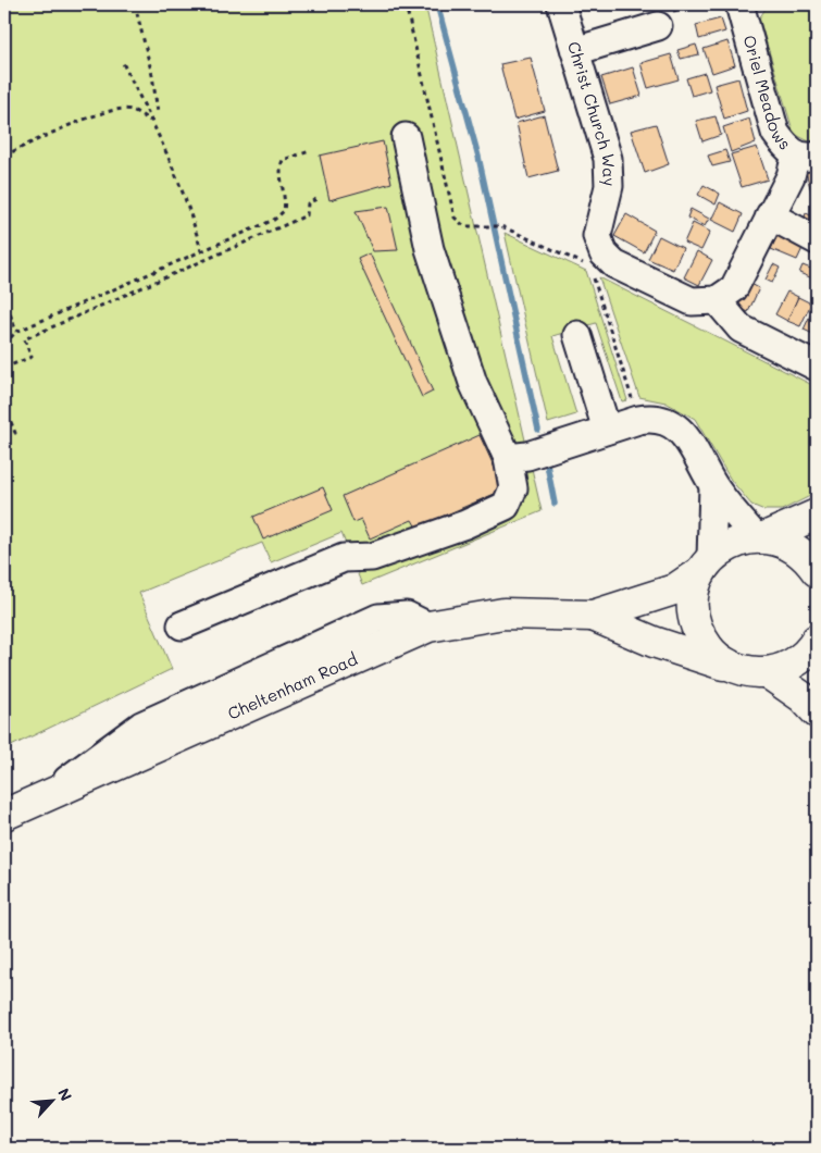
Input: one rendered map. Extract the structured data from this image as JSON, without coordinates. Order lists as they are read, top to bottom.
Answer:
{
  "streets": {
    "main road": ["Cheltenham Road"],
    "street": ["Oriel Meadows", "Christ Church Way"]
  },
  "north": "top right"
}
